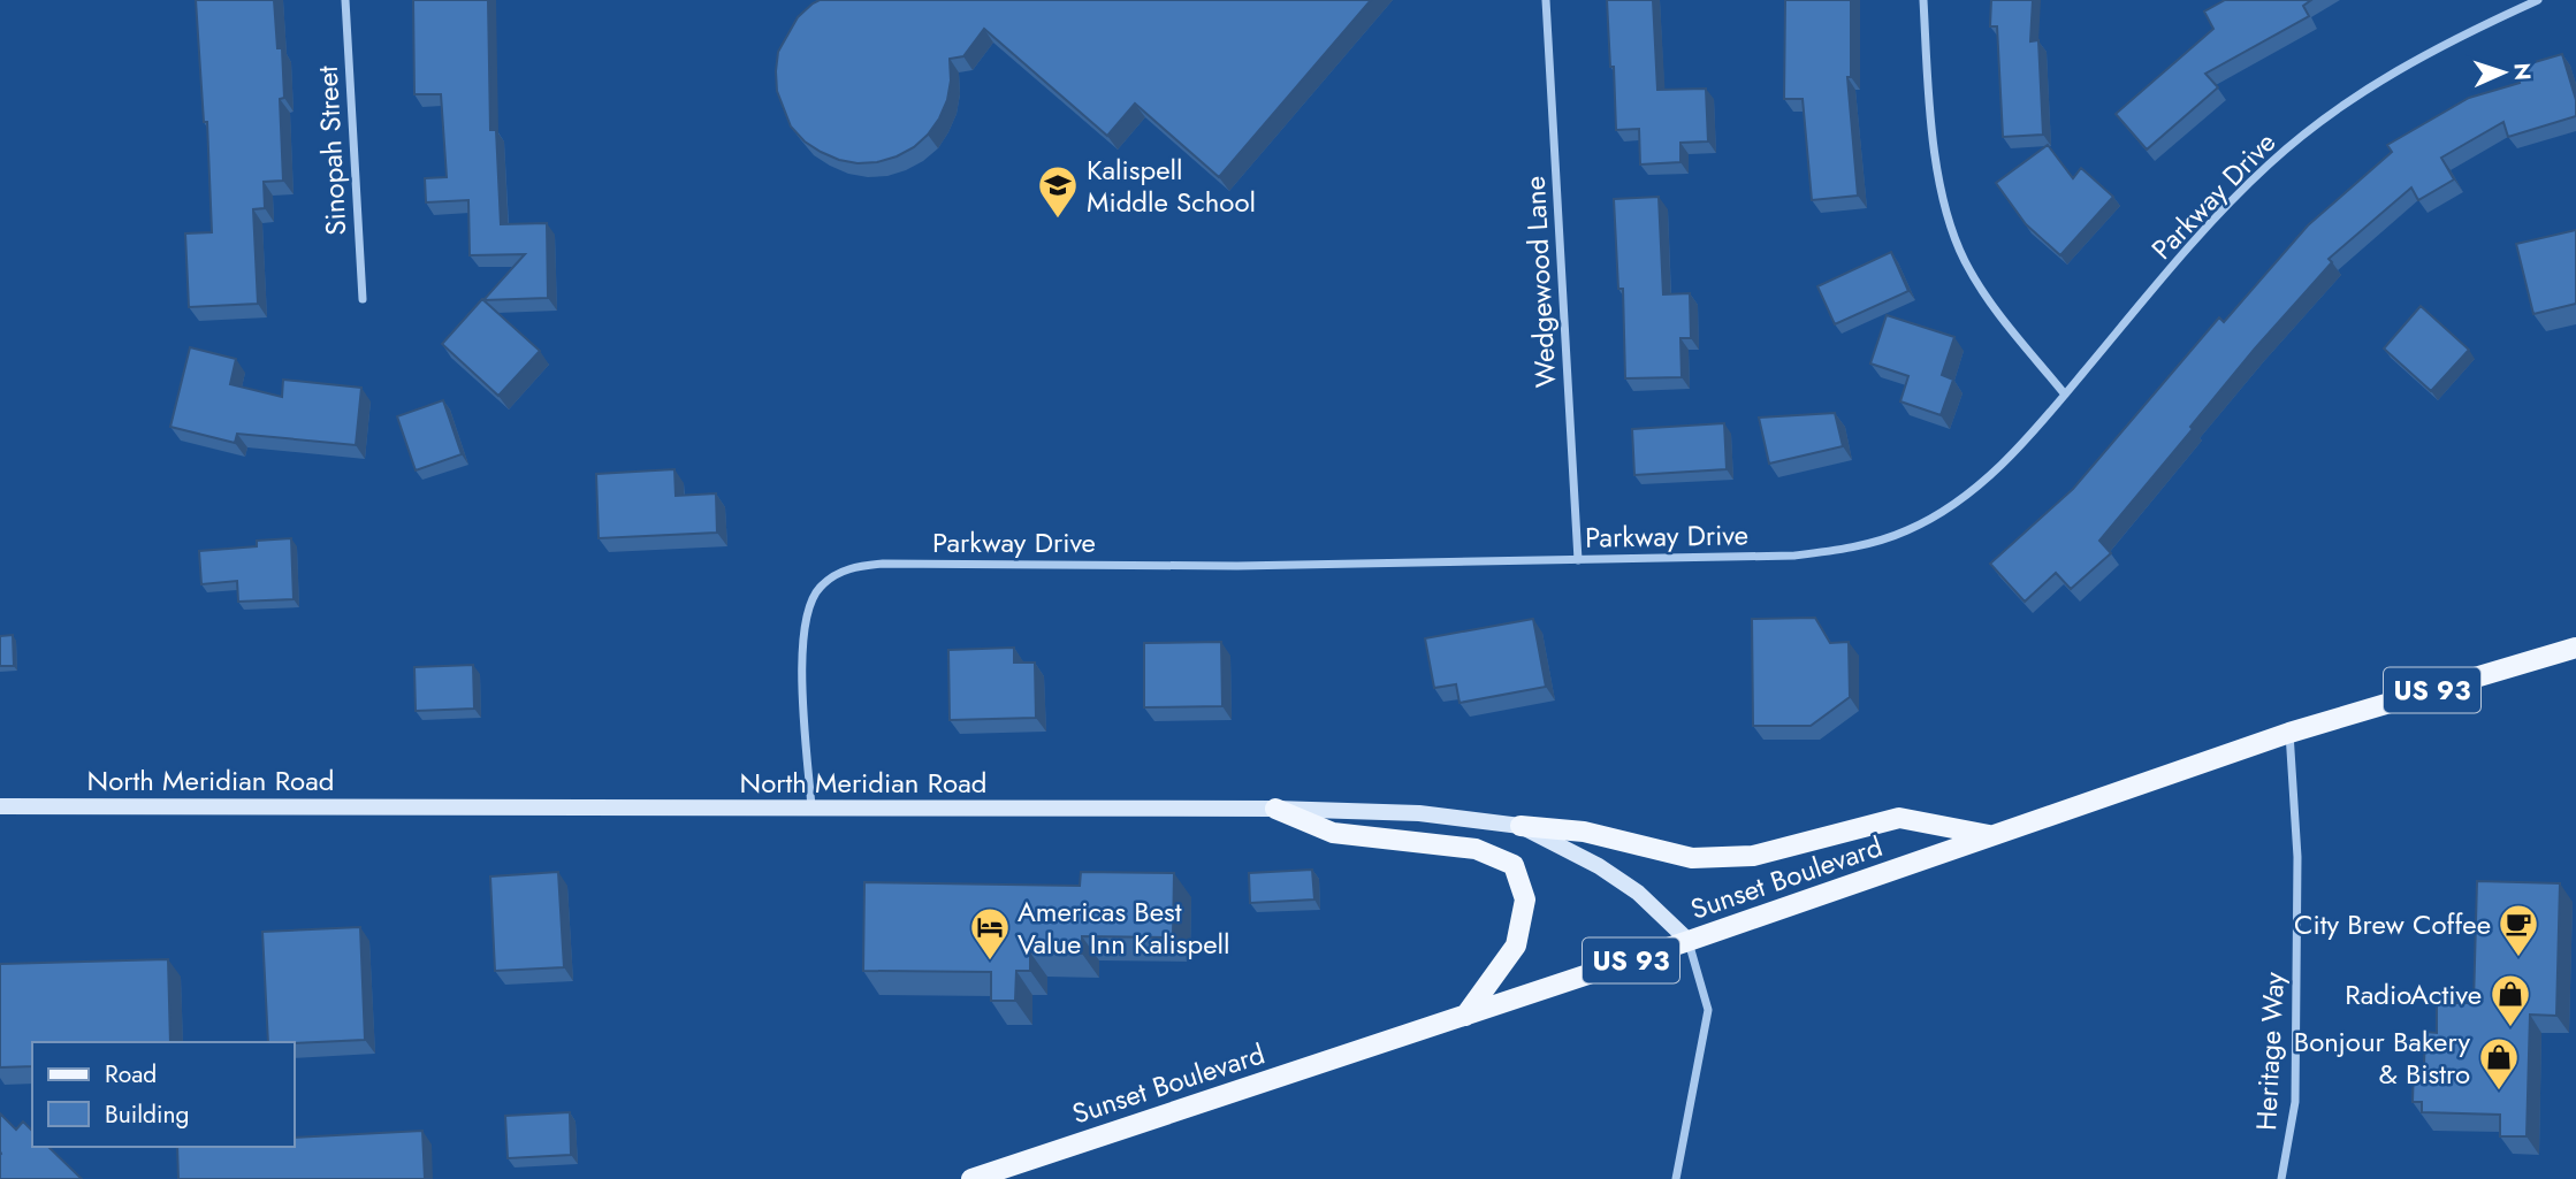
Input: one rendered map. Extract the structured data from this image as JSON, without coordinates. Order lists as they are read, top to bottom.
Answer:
{
  "streets": {
    "main road": ["US 93", "North Meridian Road", "Sunset Boulevard"],
    "street": [
      "Sinopah Street",
      "Parkway Drive",
      "Wedgewood Lane",
      "Heritage Way"
    ]
  },
  "crossings": [
    ["Parkway Drive", "Wedgewood Lane"],
    ["Parkway Drive", "North Meridian Road"],
    ["North Meridian Road", "Sunset Boulevard"],
    ["Sunset Boulevard", "Heritage Way"]
  ],
  "places": {
    "school or university": ["Kalispell Middle School"],
    "cafe": ["City Brew Coffee"],
    "hotel": ["Americas Best Value Inn Kalispell"],
    "shop": ["RadioActive", "Bonjour Bakery & Bistro"]
  },
  "legend": ["Road", "Building"],
  "north": "right"
}
